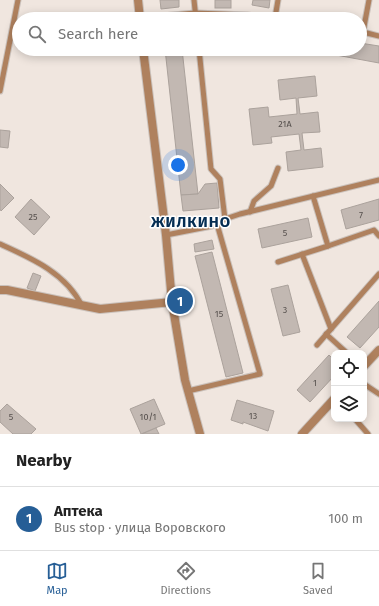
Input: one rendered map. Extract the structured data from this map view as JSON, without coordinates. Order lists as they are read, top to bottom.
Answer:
{
  "districts": ["ЖИЛКИНО"],
  "house_numbers": [
    "21А",
    "7",
    "25",
    "5",
    "3",
    "15",
    "1",
    "13",
    "5",
    "10/1"
  ],
  "page": {
    "search": "Search here",
    "pins": "1",
    "heading": "Nearby",
    "list": [
      {
        "mark": "1",
        "name": "Аптека",
        "note": "Bus stop · улица Воровского",
        "value": "100 m"
      }
    ],
    "nav": ["Map", "Directions", "Saved"]
  }
}
